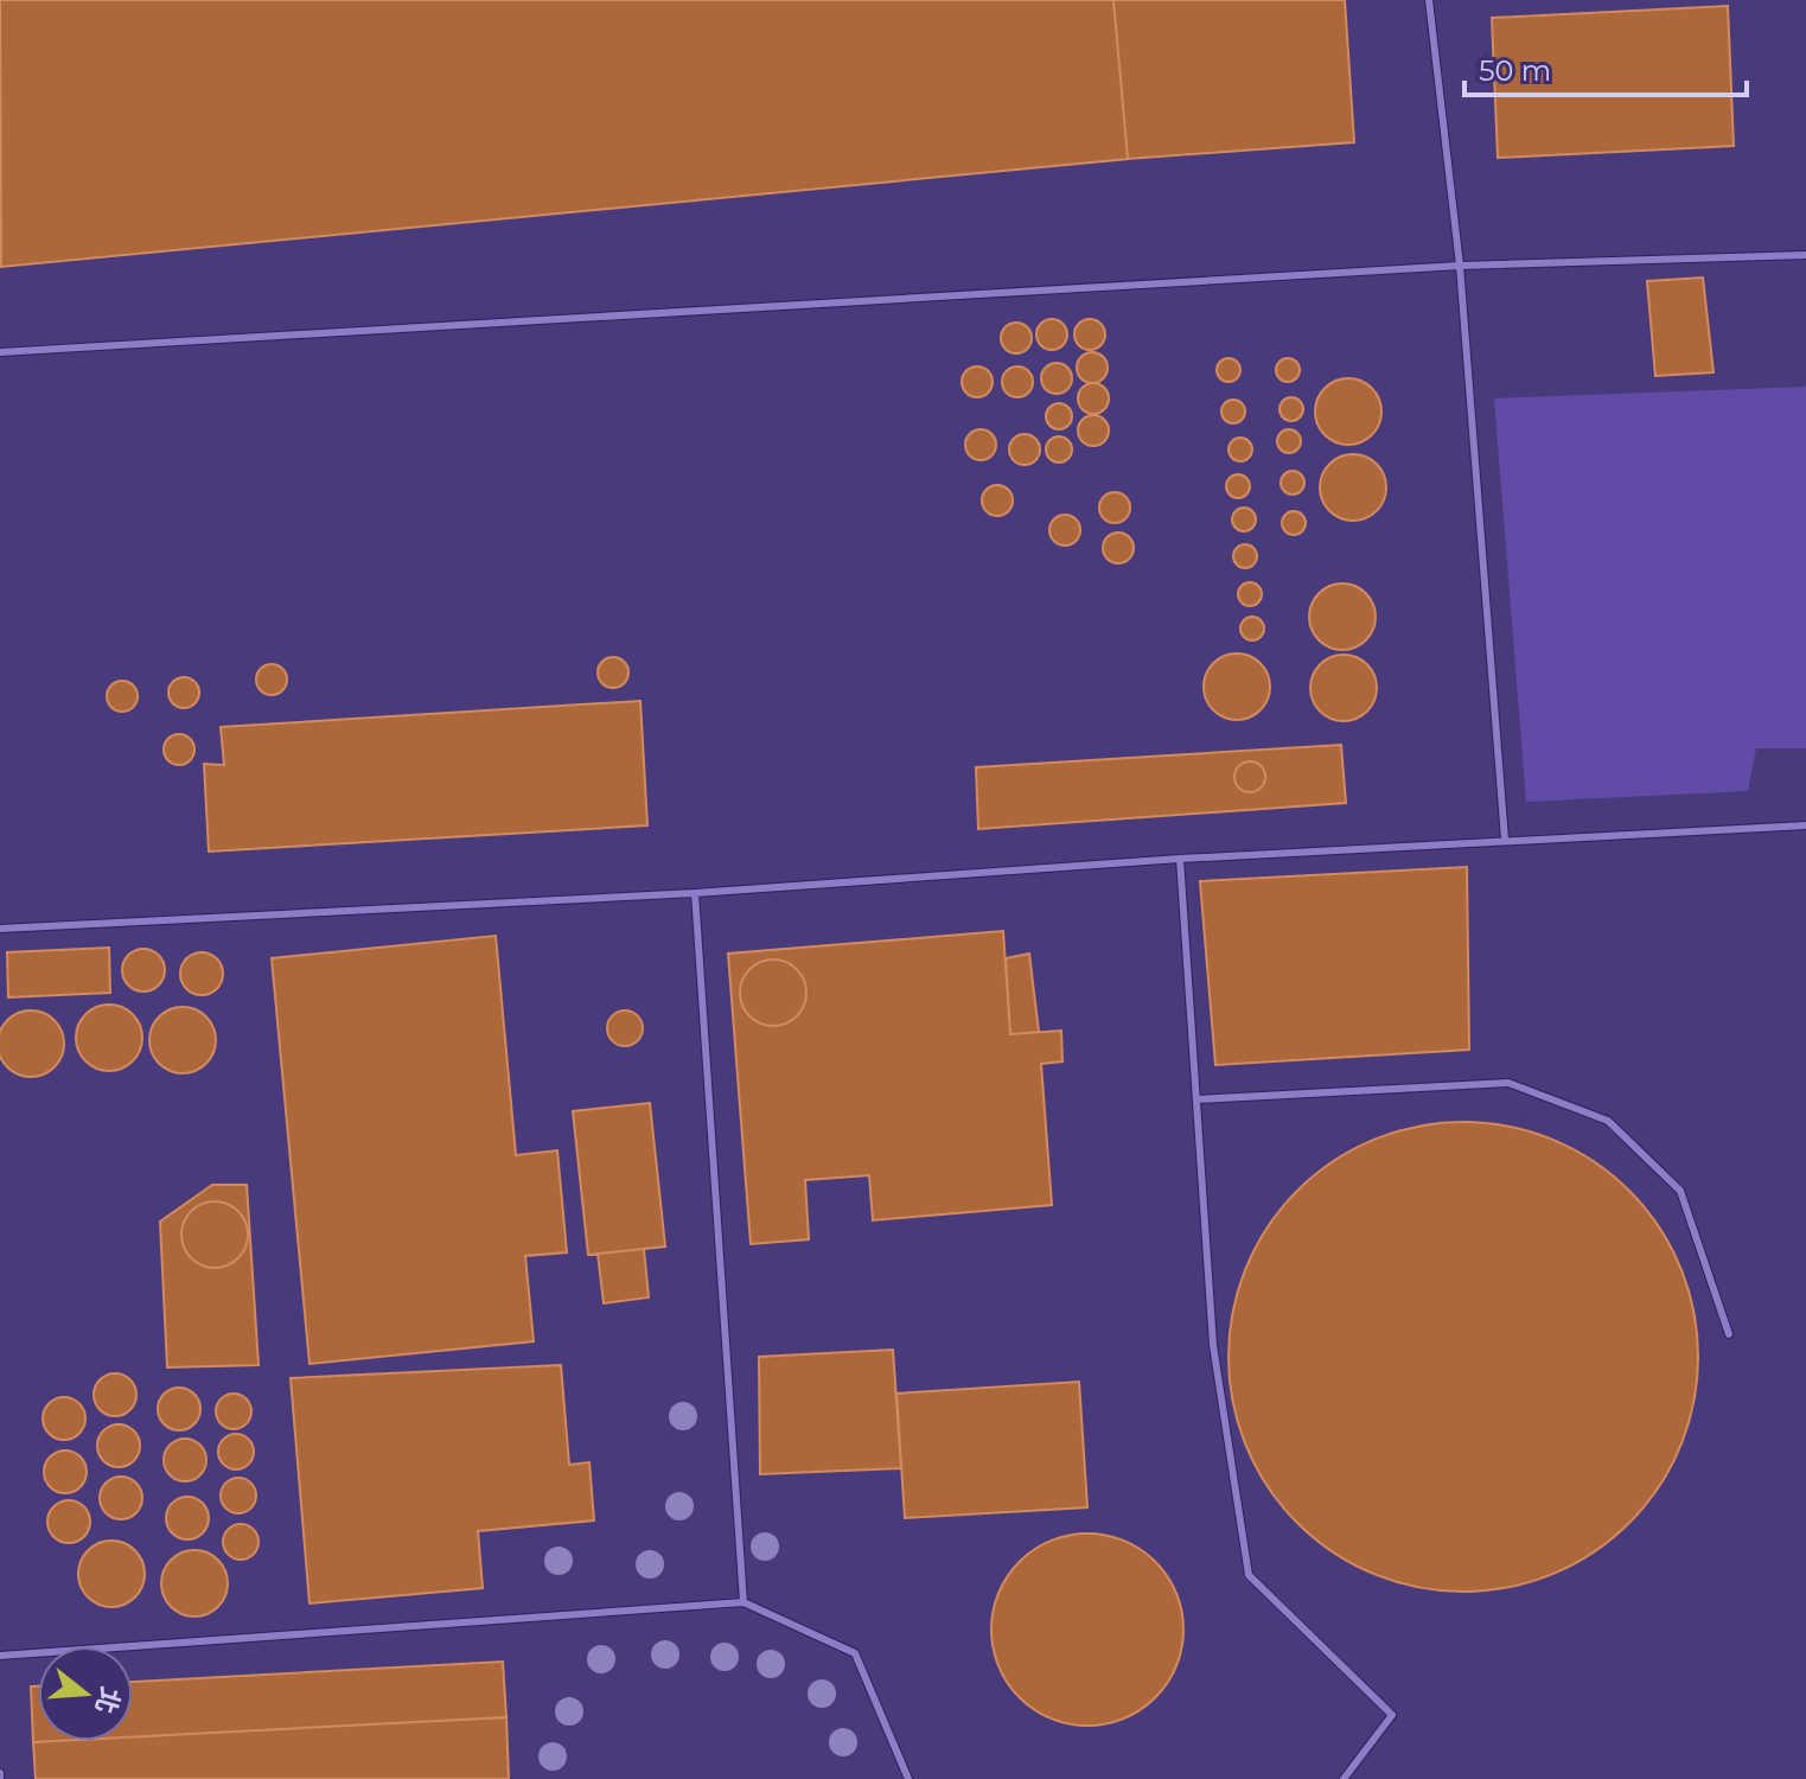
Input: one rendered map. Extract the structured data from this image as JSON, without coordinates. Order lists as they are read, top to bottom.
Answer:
{
  "scale_bar": "50 m",
  "north": "right"
}
